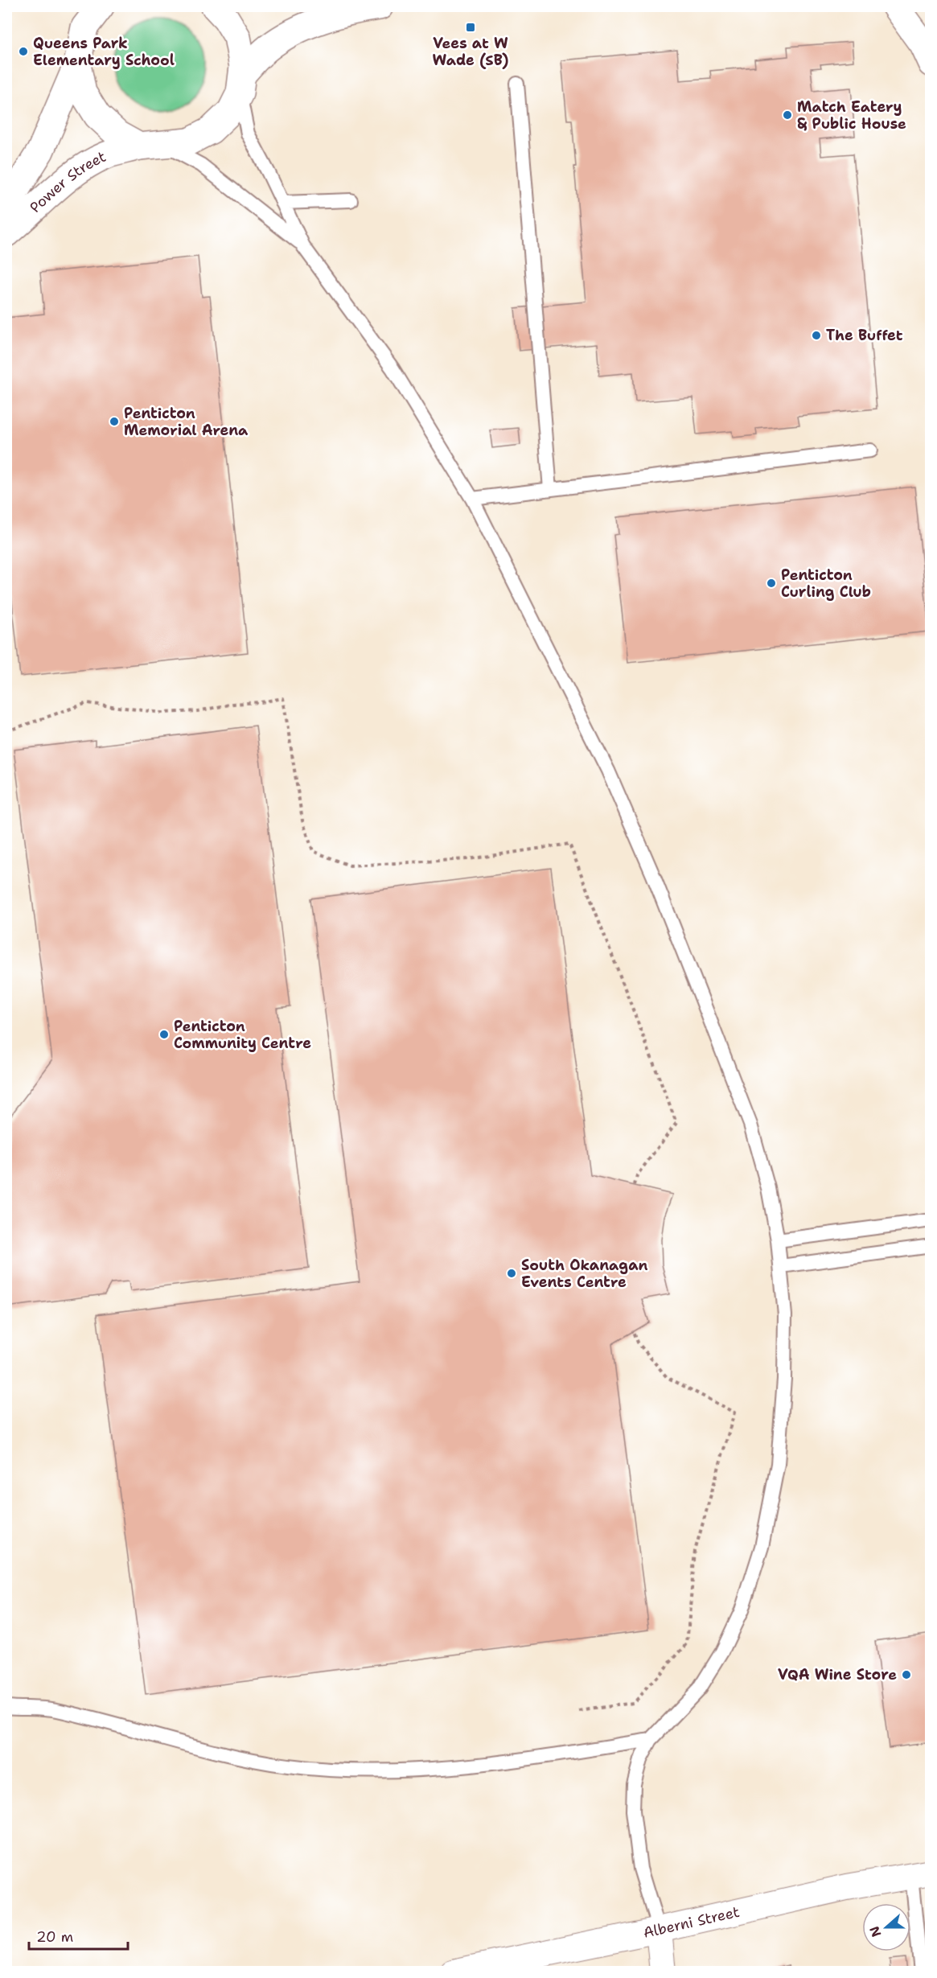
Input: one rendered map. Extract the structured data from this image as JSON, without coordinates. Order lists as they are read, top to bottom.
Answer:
{
  "streets": {
    "main road": ["Power Street"],
    "street": ["Alberni Street"]
  },
  "places": {
    "transit": ["Vees at W Wade (SB)"],
    "other": [
      "Queens Park Elementary School",
      "Match Eatery & Public House",
      "The Buffet",
      "Penticton Memorial Arena",
      "Penticton Curling Club",
      "Penticton Community Centre",
      "South Okanagan Events Centre",
      "VQA Wine Store"
    ]
  },
  "scale_bar": "20 m",
  "north": "left"
}
